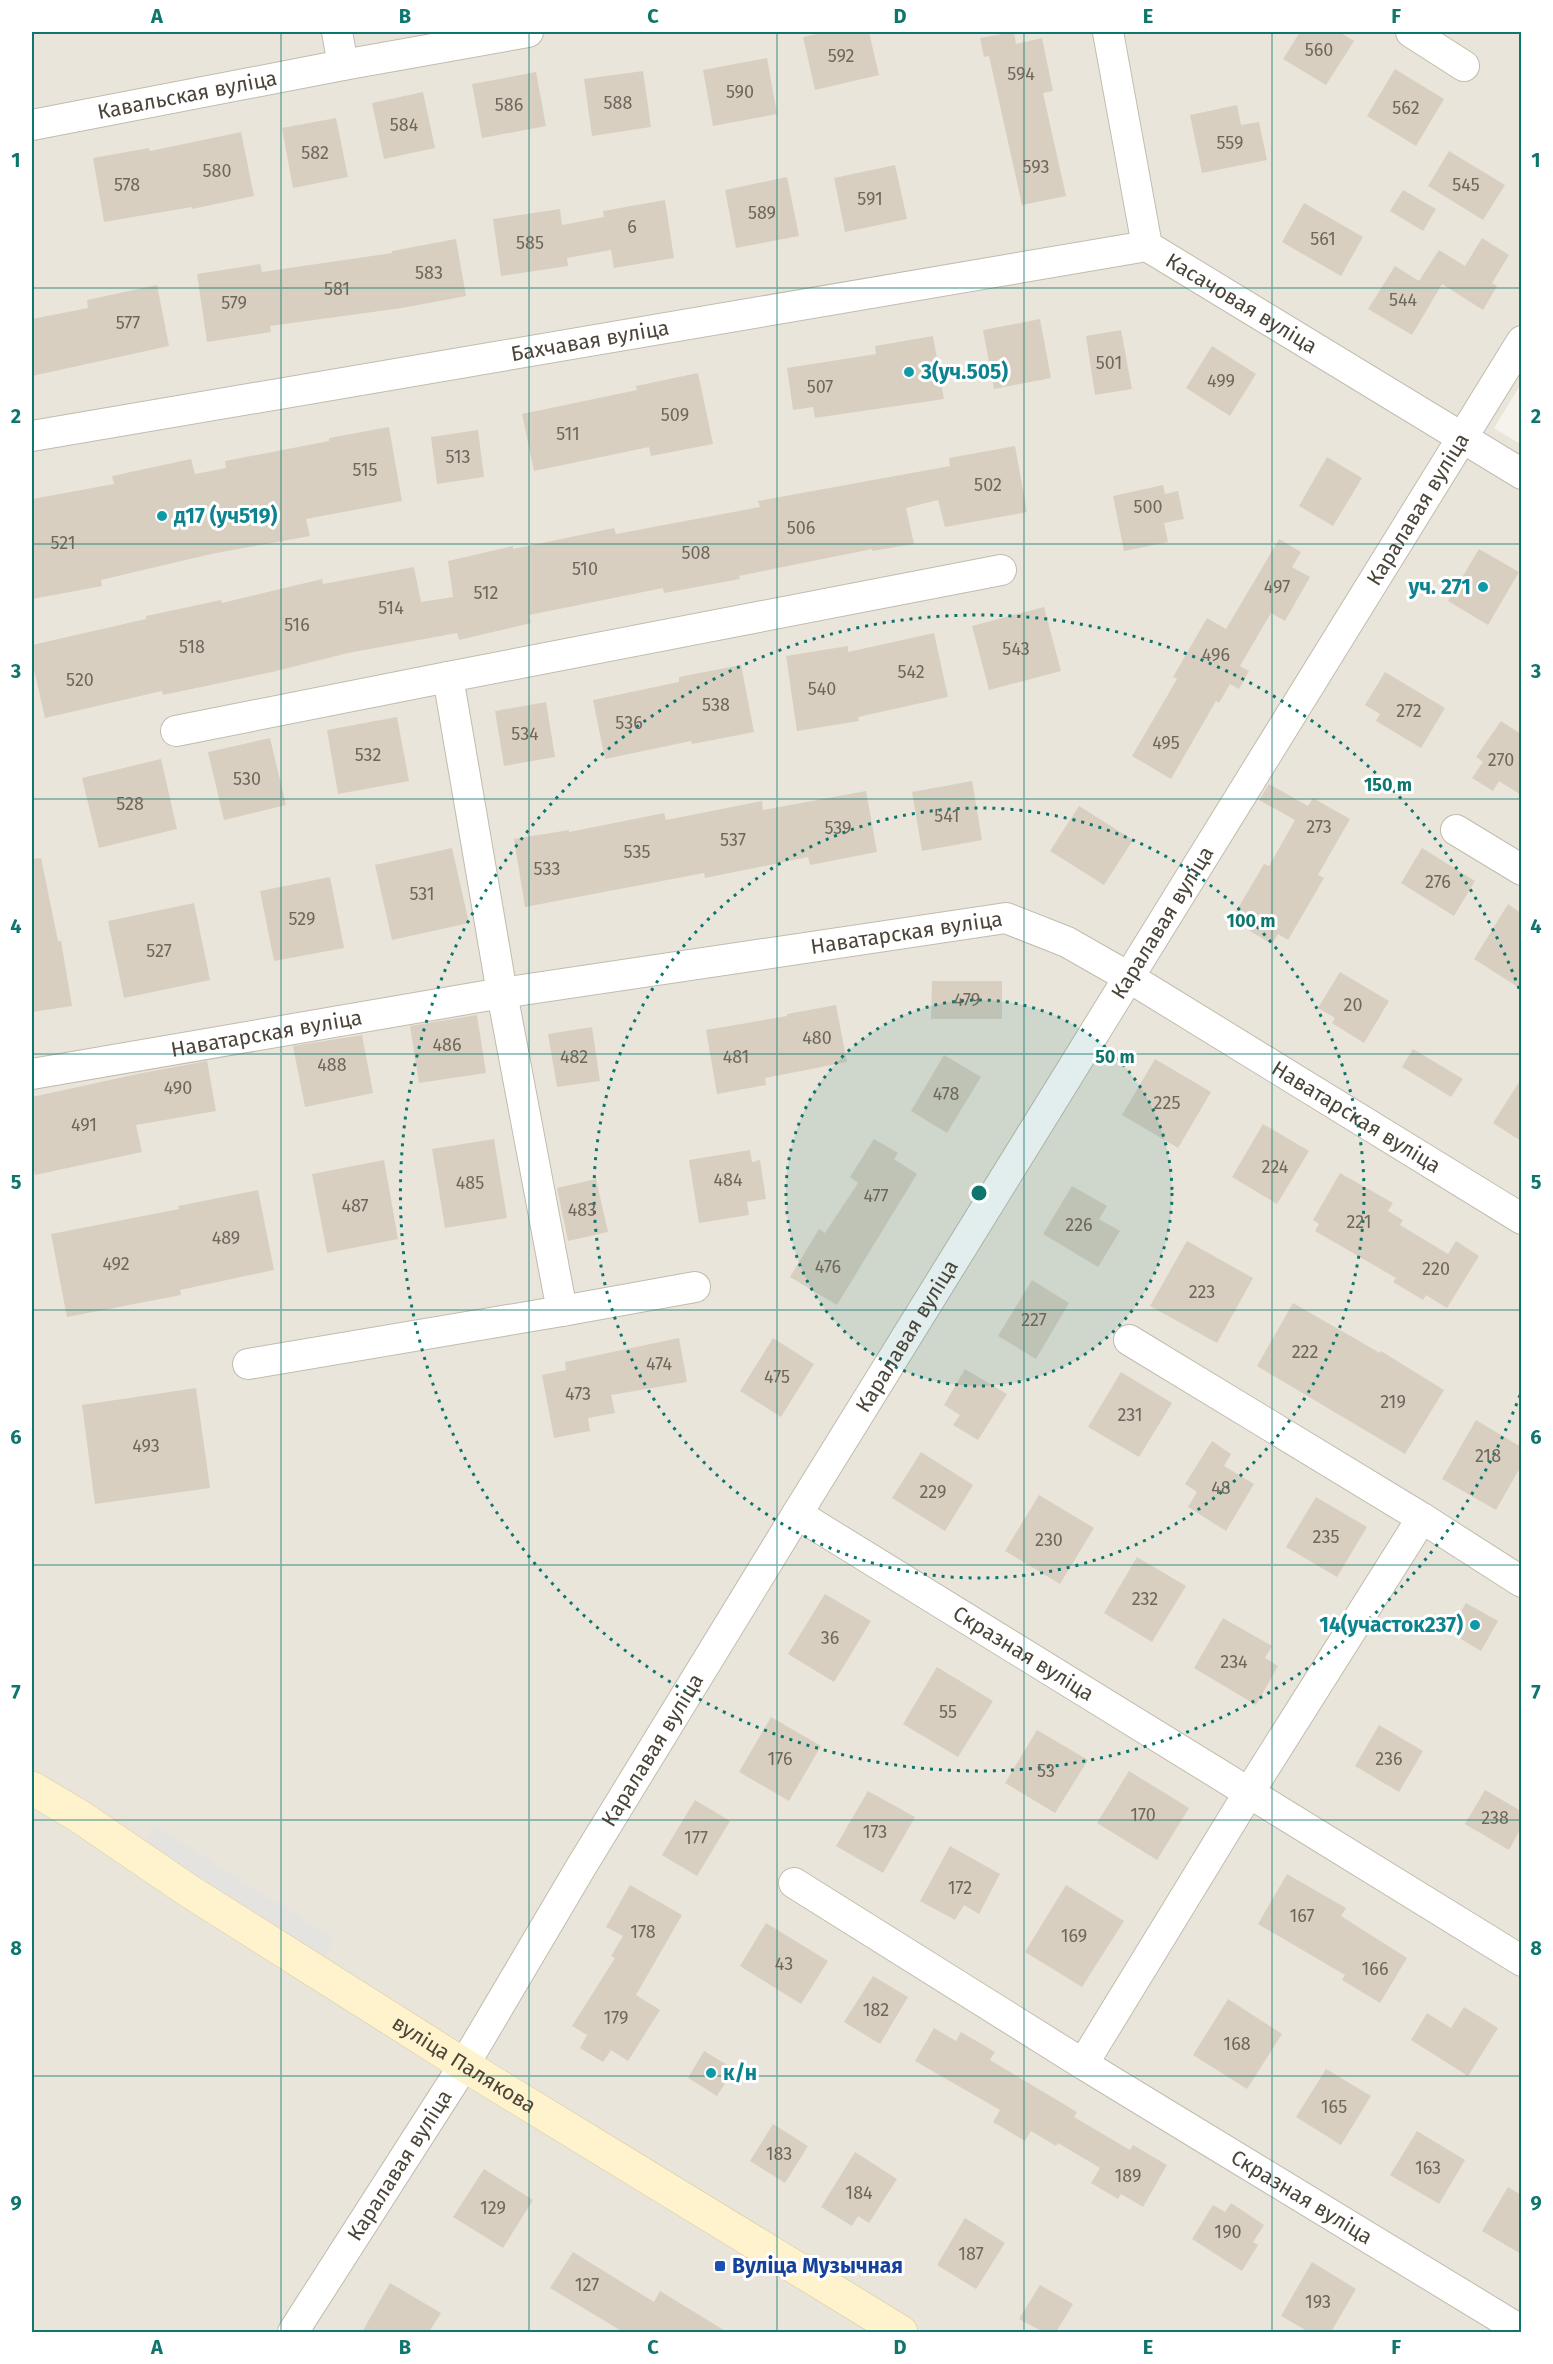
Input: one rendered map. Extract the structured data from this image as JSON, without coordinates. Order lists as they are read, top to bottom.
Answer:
{
  "streets": {
    "street": [
      "Кавальская вуліца",
      "Касачовая вуліца",
      "Бахчавая вуліца",
      "Каралавая вуліца",
      "Наватарская вуліца",
      "Скразная вуліца",
      "вуліца Палякова"
    ]
  },
  "crossings": [
    ["Касачовая вуліца", "Бахчавая вуліца"],
    ["Касачовая вуліца", "Каралавая вуліца"],
    ["Каралавая вуліца", "Наватарская вуліца"],
    ["Каралавая вуліца", "Скразная вуліца"],
    ["Каралавая вуліца", "вуліца Палякова"]
  ],
  "places": {
    "other": [
      "3(уч.505)",
      "д17 (уч519)",
      "уч. 271",
      "14(участок237)",
      "к/н"
    ],
    "transit": ["Вуліца Музычная"]
  },
  "house_numbers": [
    "560",
    "592",
    "594",
    "590",
    "588",
    "586",
    "562",
    "584",
    "559",
    "582",
    "593",
    "580",
    "578",
    "545",
    "591",
    "589",
    "6",
    "561",
    "585",
    "583",
    "581",
    "544",
    "579",
    "577",
    "501",
    "499",
    "507",
    "509",
    "511",
    "513",
    "515",
    "502",
    "500",
    "506",
    "521",
    "508",
    "510",
    "497",
    "512",
    "514",
    "516",
    "518",
    "543",
    "496",
    "542",
    "520",
    "540",
    "538",
    "272",
    "536",
    "534",
    "495",
    "532",
    "270",
    "530",
    "528",
    "541",
    "273",
    "539",
    "537",
    "535",
    "533",
    "276",
    "531",
    "529",
    "527",
    "479",
    "20",
    "480",
    "486",
    "482",
    "481",
    "488",
    "490",
    "478",
    "225",
    "491",
    "224",
    "484",
    "485",
    "477",
    "487",
    "483",
    "221",
    "226",
    "489",
    "492",
    "476",
    "220",
    "223",
    "227",
    "222",
    "474",
    "475",
    "473",
    "219",
    "231",
    "493",
    "218",
    "48",
    "229",
    "235",
    "230",
    "232",
    "36",
    "234",
    "55",
    "176",
    "236",
    "53",
    "170",
    "238",
    "173",
    "177",
    "172",
    "167",
    "178",
    "169",
    "43",
    "166",
    "182",
    "179",
    "168",
    "165",
    "183",
    "163",
    "189",
    "184",
    "129",
    "190",
    "187",
    "127",
    "193"
  ],
  "grid": {
    "columns": [
      "A",
      "B",
      "C",
      "D",
      "E",
      "F"
    ],
    "rows": [
      "1",
      "2",
      "3",
      "4",
      "5",
      "6",
      "7",
      "8",
      "9"
    ]
  },
  "rings": ["150 m", "100 m", "50 m"]
}
